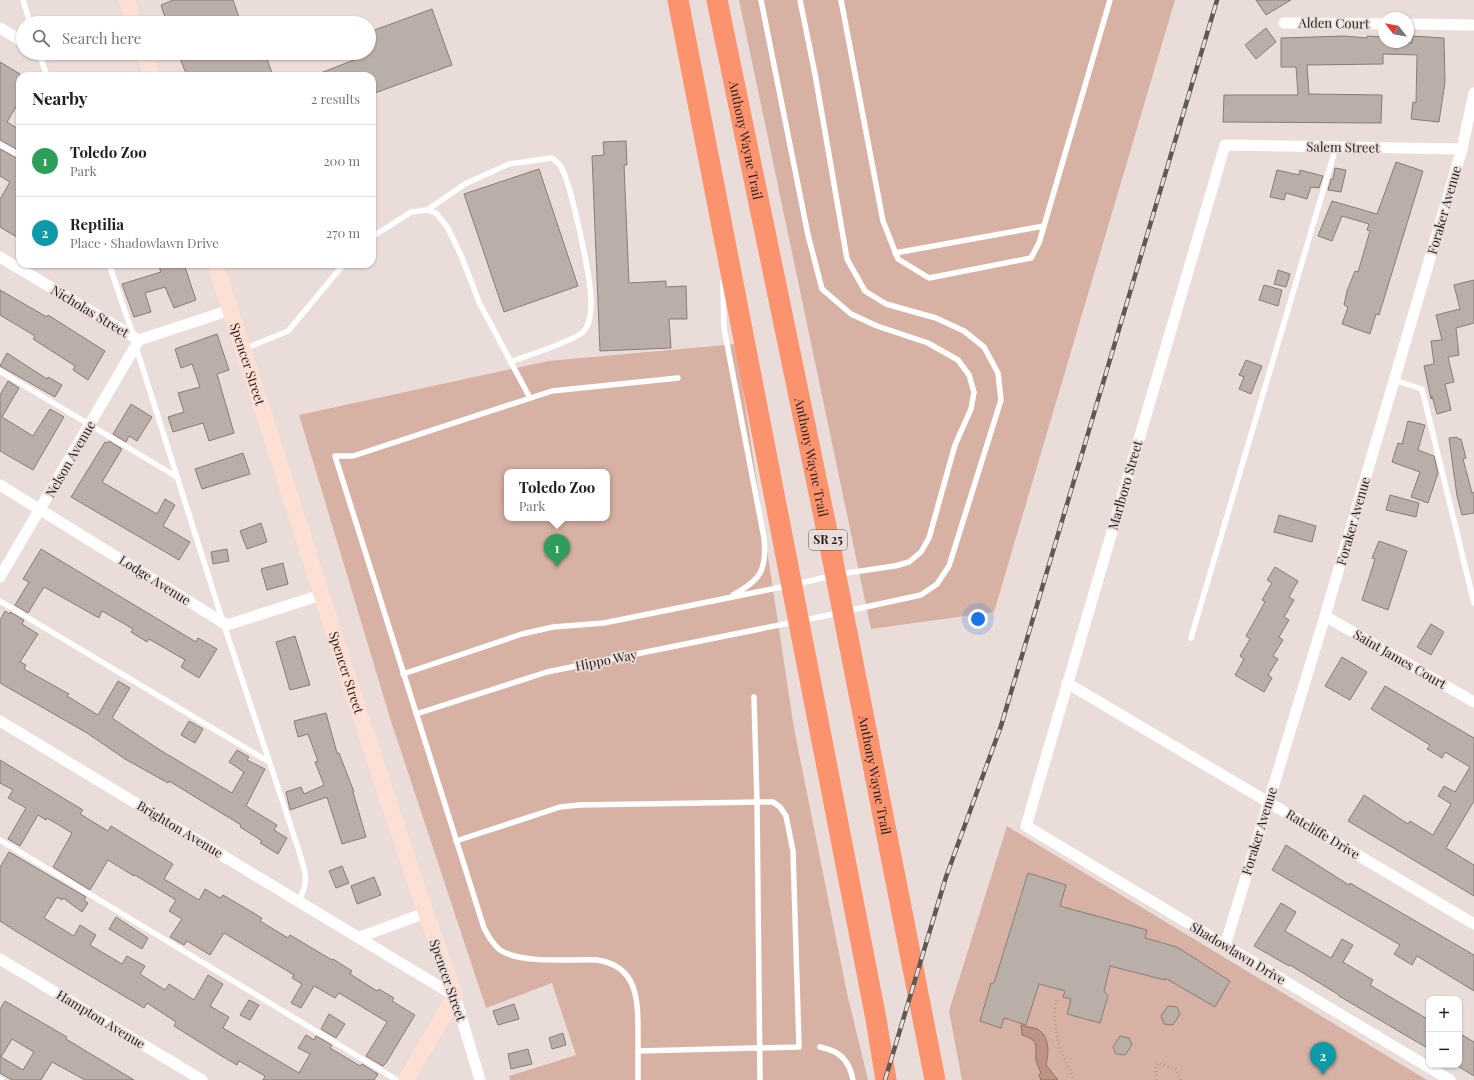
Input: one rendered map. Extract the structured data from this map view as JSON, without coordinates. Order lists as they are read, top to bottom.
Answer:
{
  "streets": {
    "highway": ["Anthony Wayne Trail", "SR 25"],
    "street": [
      "Alden Court",
      "Salem Street",
      "Foraker Avenue",
      "Nicholas Street",
      "Spencer Street",
      "Nelson Avenue",
      "Marlboro Street",
      "Lodge Avenue",
      "Saint James Court",
      "Brighton Avenue",
      "Ratcliffe Drive",
      "Shadowlawn Drive",
      "Hampton Avenue"
    ],
    "lane": ["Hippo Way"]
  },
  "crossings": [
    ["Anthony Wayne Trail", "Hippo Way"],
    ["Salem Street", "Foraker Avenue"],
    ["Salem Street", "Marlboro Street"],
    ["Foraker Avenue", "Saint James Court"],
    ["Foraker Avenue", "Ratcliffe Drive"],
    ["Foraker Avenue", "Shadowlawn Drive"],
    ["Nicholas Street", "Spencer Street"],
    ["Nicholas Street", "Nelson Avenue"],
    ["Spencer Street", "Brighton Avenue"],
    ["Nelson Avenue", "Lodge Avenue"],
    ["Marlboro Street", "Ratcliffe Drive"],
    ["Marlboro Street", "Shadowlawn Drive"]
  ],
  "north": "top left",
  "page": {
    "search": "Search here",
    "heading": ["Nearby", "2 results"],
    "list": [
      {
        "mark": "1",
        "name": "Toledo Zoo",
        "note": "Park",
        "value": "200 m"
      },
      {
        "mark": "2",
        "name": "Reptilia",
        "note": "Place · Shadowlawn Drive",
        "value": "270 m"
      }
    ],
    "popup": ["Toledo Zoo", "Park"],
    "pins": ["1", "2"],
    "map_buttons": ["+", "−"]
  }
}
